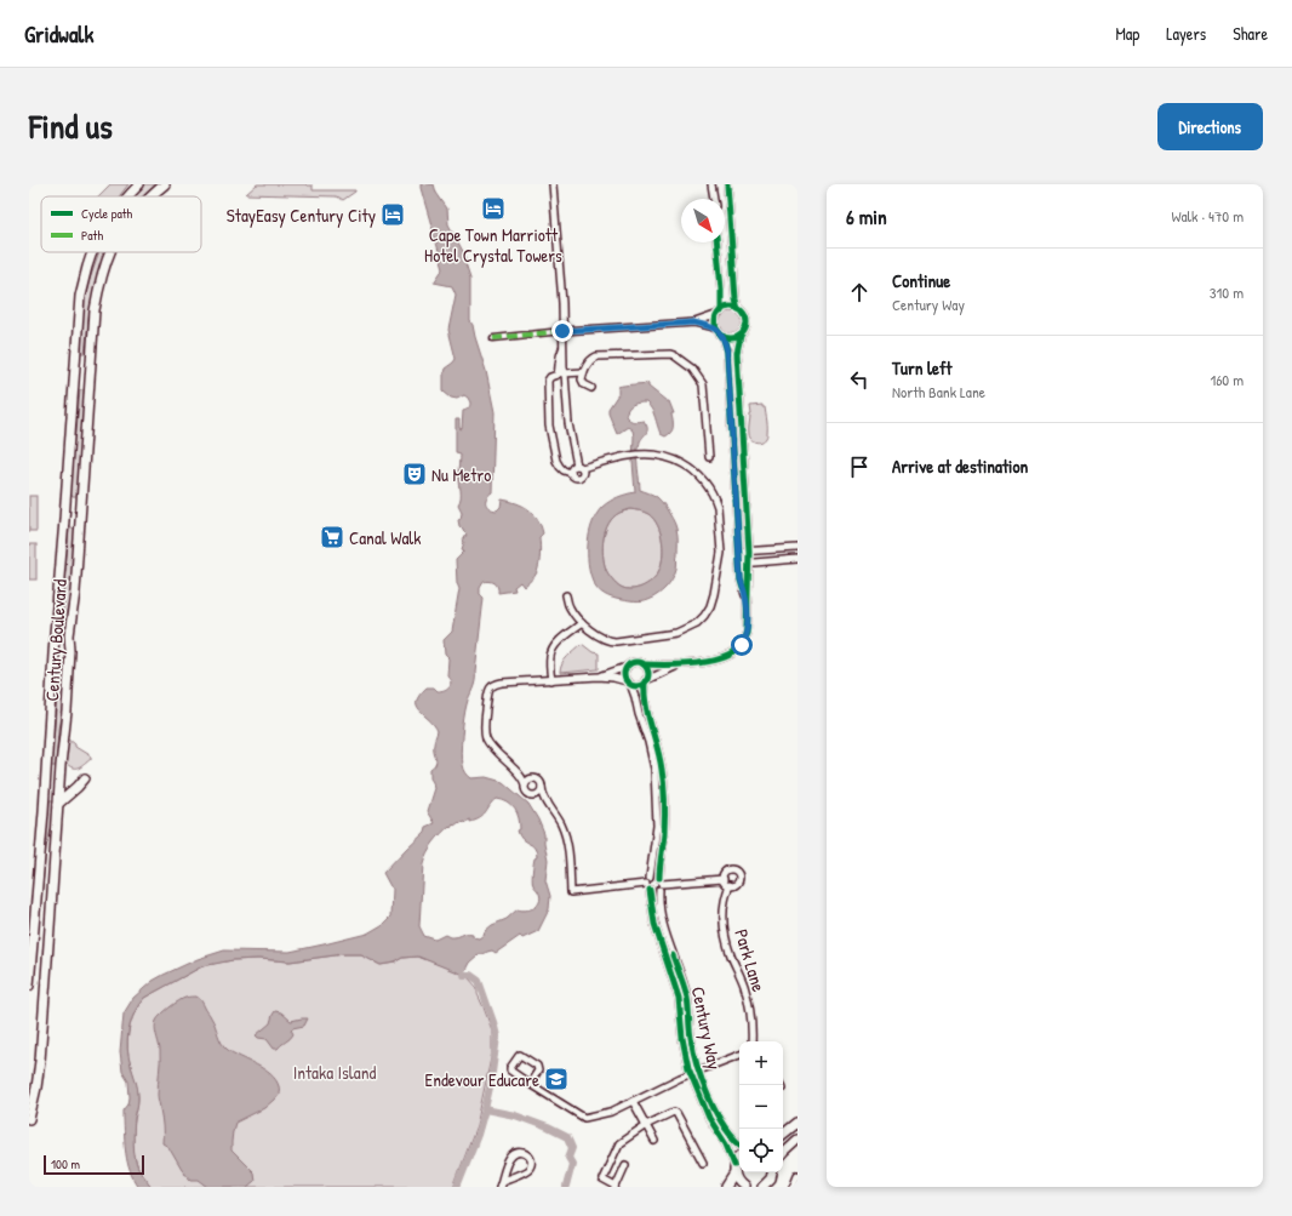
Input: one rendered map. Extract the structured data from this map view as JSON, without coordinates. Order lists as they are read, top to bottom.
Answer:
{
  "streets": {
    "main road": ["Century Boulevard"],
    "street": ["Park Lane", "Century Way"]
  },
  "parks": ["Intaka Island"],
  "places": {
    "hotel": ["Cape Town Marriott Hotel Crystal Towers", "StayEasy Century City"],
    "theatre": ["Nu Metro"],
    "supermarket": ["Canal Walk"],
    "school or university": ["Endevour Educare"]
  },
  "legend": ["Cycle path", "Path"],
  "scale_bar": "100 m",
  "north": "bottom right",
  "page": {
    "header": "Gridwalk",
    "nav": ["Map", "Layers", "Share"],
    "title": "Find us",
    "buttons": "Directions",
    "heading": ["6 min", "Walk · 470 m"],
    "list": [
      ["Continue", "Century Way", "310 m"],
      ["Turn left", "North Bank Lane", "160 m"],
      "Arrive at destination"
    ],
    "map_buttons": ["+", "−"],
    "scale": "100 m"
  }
}
